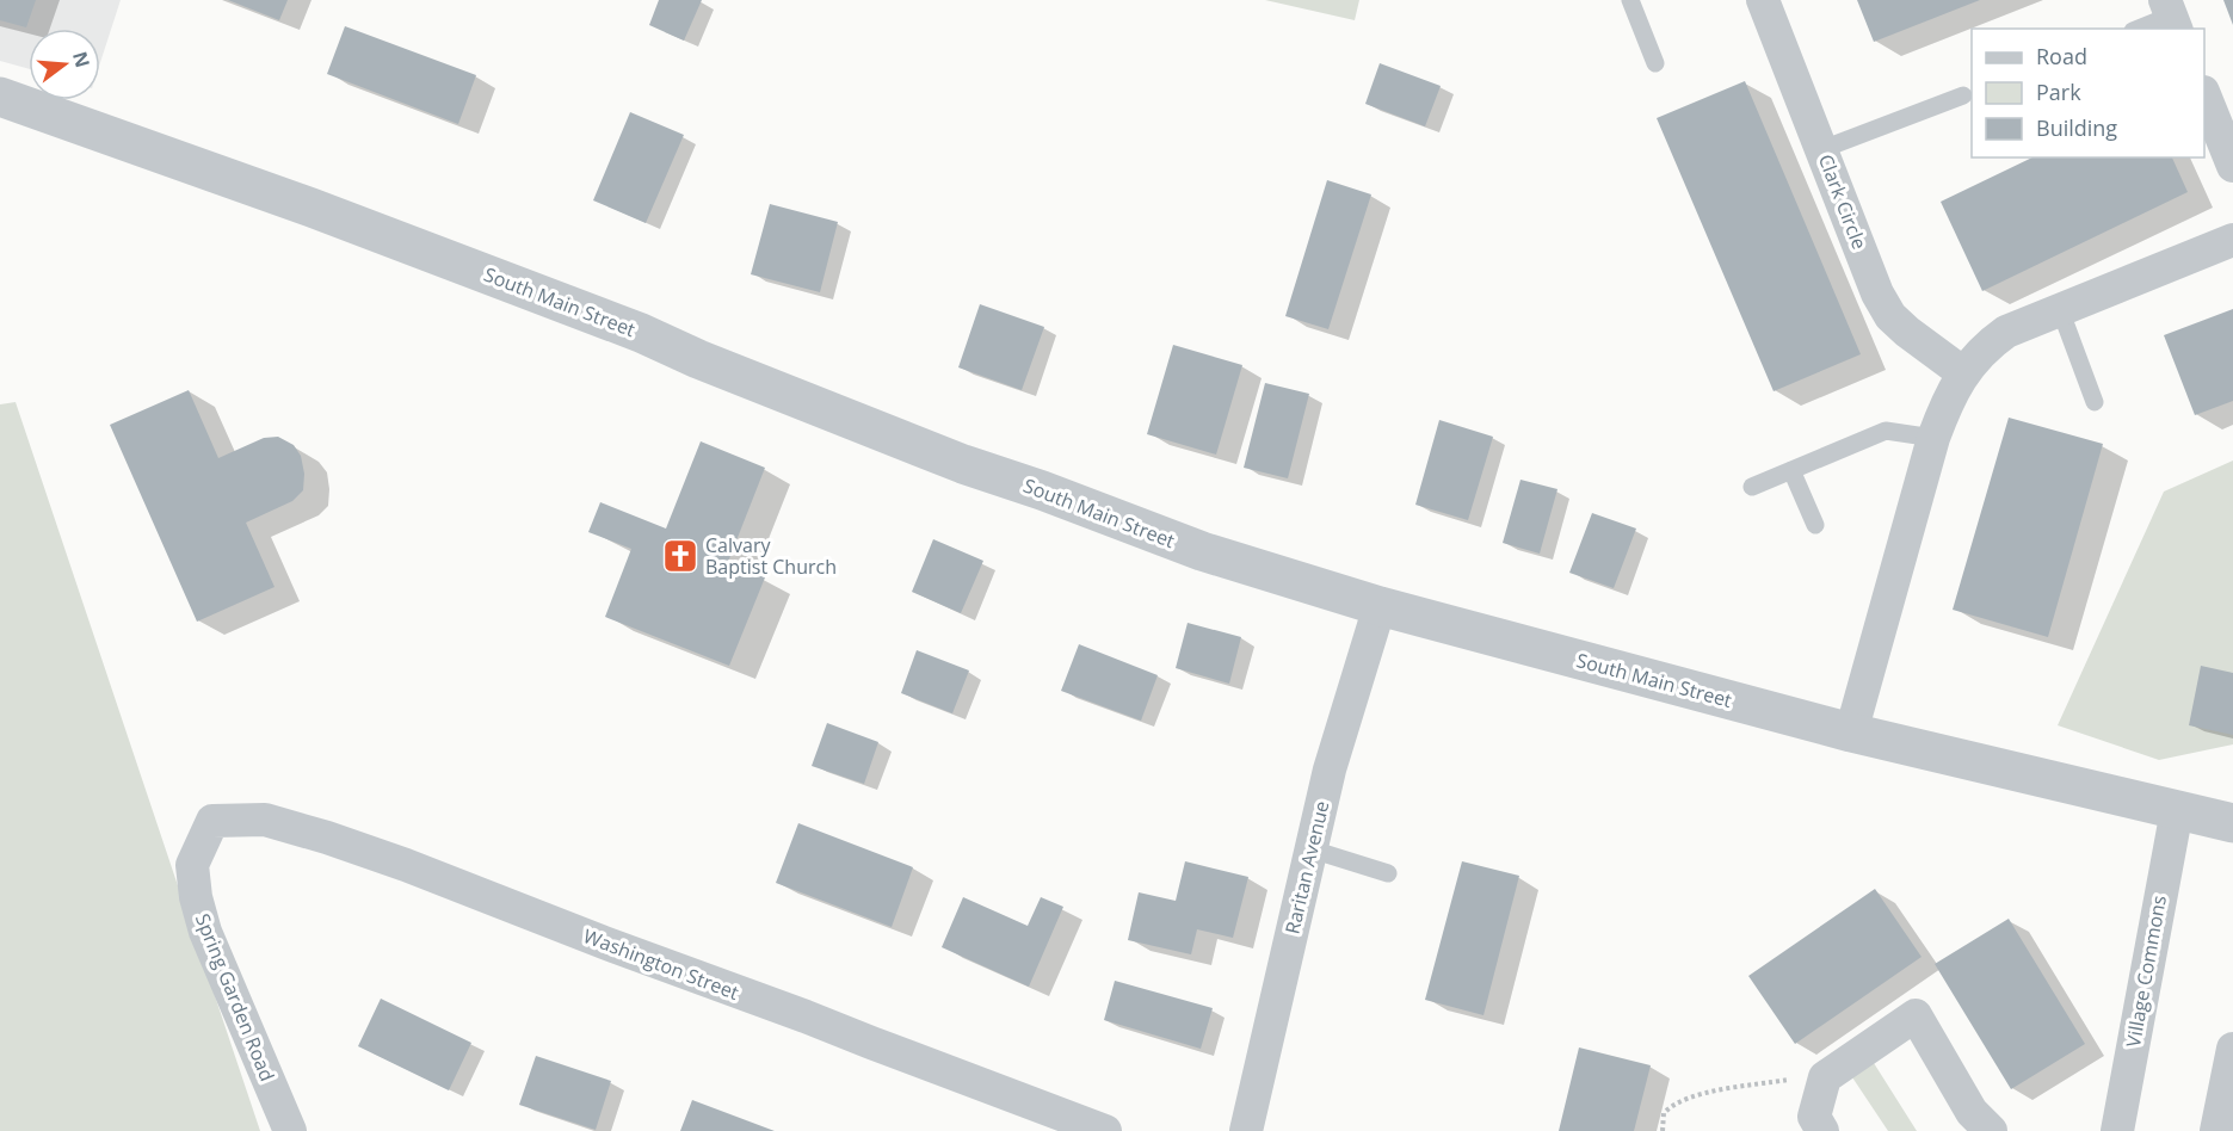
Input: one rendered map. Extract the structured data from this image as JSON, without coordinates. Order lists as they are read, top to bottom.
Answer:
{
  "streets": {
    "street": [
      "Clark Circle",
      "South Main Street",
      "Raritan Avenue",
      "Washington Street",
      "Village Commons",
      "Spring Garden Road"
    ]
  },
  "crossings": [
    ["South Main Street", "Raritan Avenue"],
    ["South Main Street", "Village Commons"],
    ["Washington Street", "Spring Garden Road"]
  ],
  "places": {
    "church": ["Calvary Baptist Church"]
  },
  "legend": ["Road", "Park", "Building"],
  "north": "right"
}
